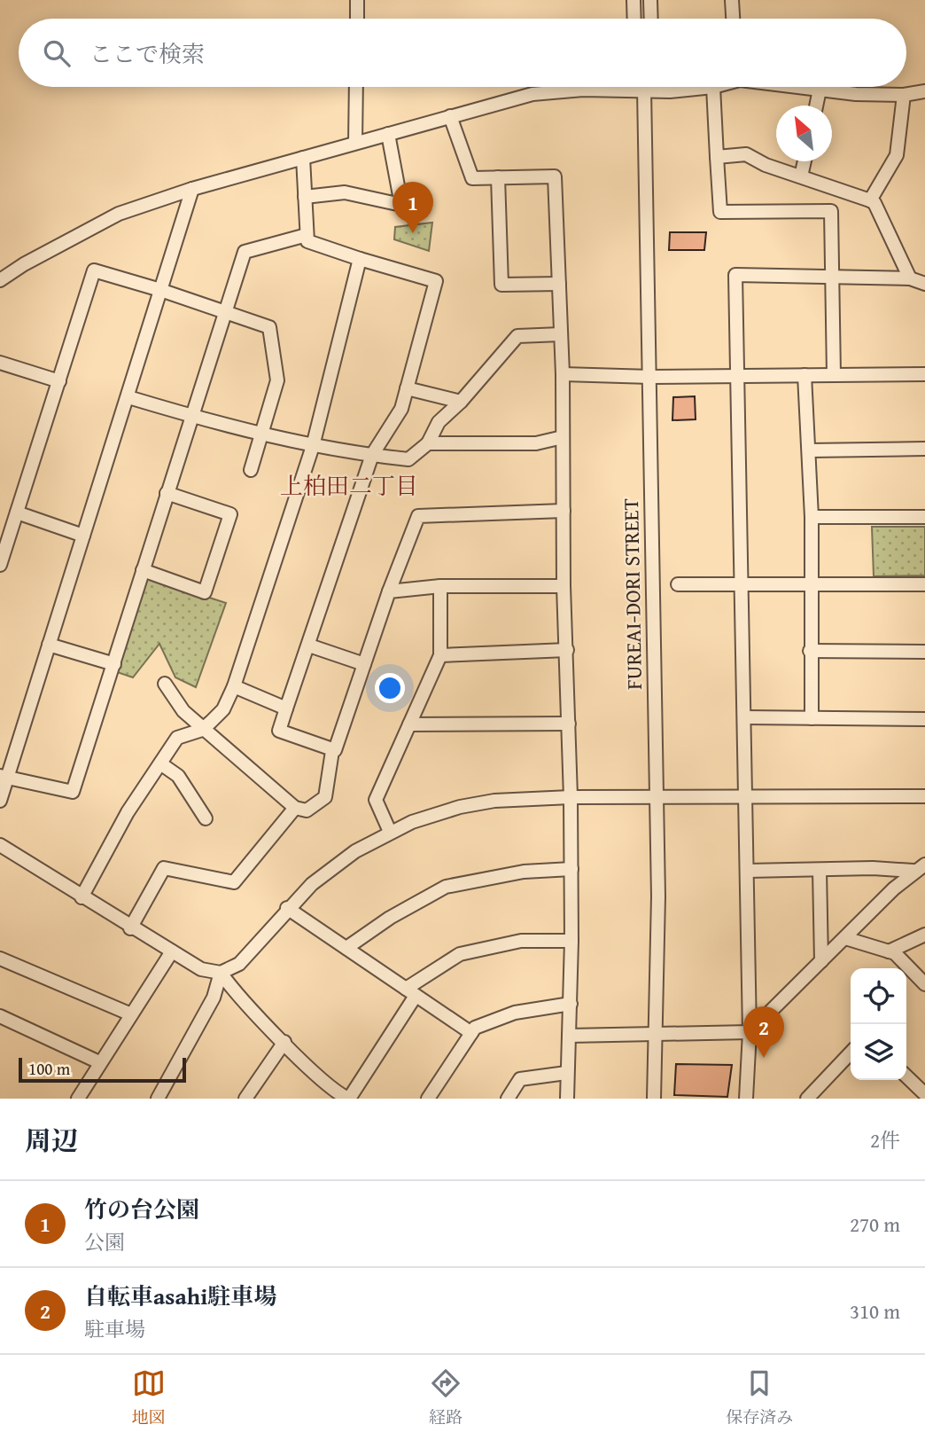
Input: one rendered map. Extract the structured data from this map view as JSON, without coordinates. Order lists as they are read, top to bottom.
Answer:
{
  "streets": {
    "street": ["FUREAI-DORI STREET"]
  },
  "districts": ["上柏田二丁目"],
  "scale_bar": "100 m",
  "north": "top left",
  "page": {
    "search": "ここで検索",
    "pins": ["1", "2"],
    "scale": "100 m",
    "heading": ["周辺", "2件"],
    "list": [
      {
        "mark": "1",
        "name": "竹の台公園",
        "note": "公園",
        "value": "270 m"
      },
      {
        "mark": "2",
        "name": "自転車asahi駐車場",
        "note": "駐車場",
        "value": "310 m"
      }
    ],
    "nav": ["地図", "経路", "保存済み"]
  }
}
